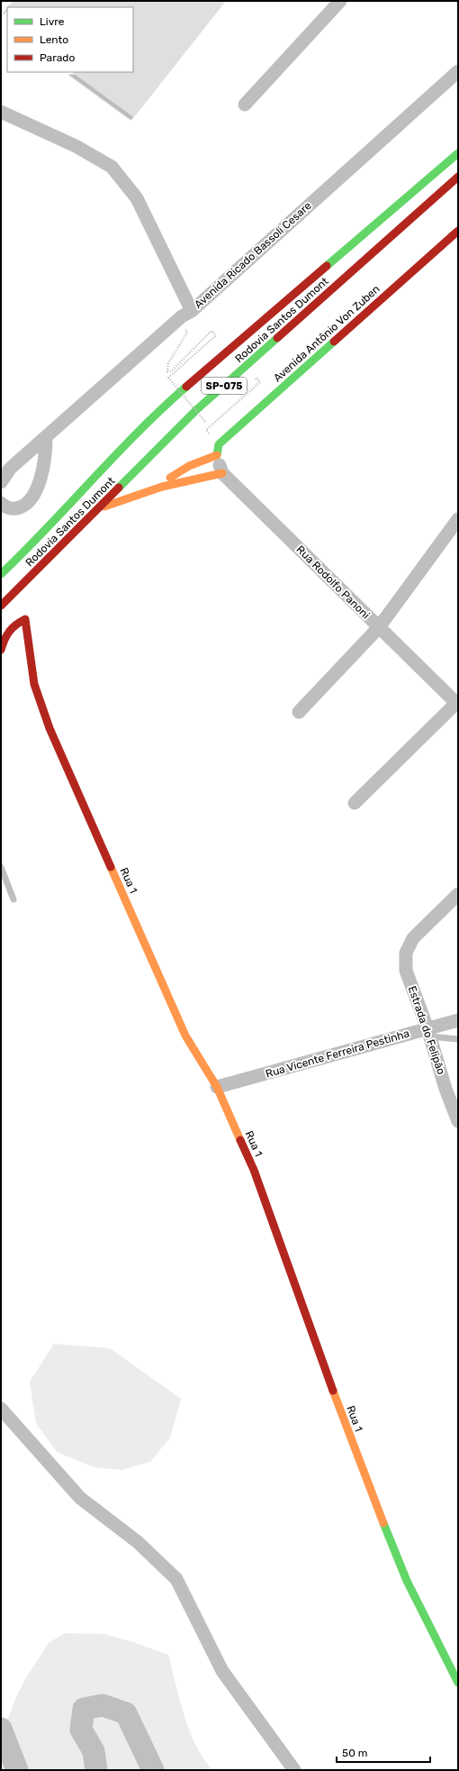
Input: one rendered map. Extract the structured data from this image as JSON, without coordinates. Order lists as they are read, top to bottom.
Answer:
{
  "streets": {
    "main road": [
      "Rodovia Santos Dumont",
      "Avenida Antônio Von Zuben",
      "SP-075",
      "Rua 1"
    ],
    "street": [
      "Avenida Ricado Bassoli Cesare",
      "Rua Rodolfo Panoni",
      "Estrada do Felipão",
      "Rua Vicente Ferreira Pestinha"
    ]
  },
  "crossings": [
    ["Avenida Antônio Von Zuben", "Rua Rodolfo Panoni"],
    ["Rua 1", "Rua Vicente Ferreira Pestinha"],
    ["Estrada do Felipão", "Rua Vicente Ferreira Pestinha"]
  ],
  "legend": ["Livre", "Lento", "Parado"],
  "scale_bar": "50 m"
}
